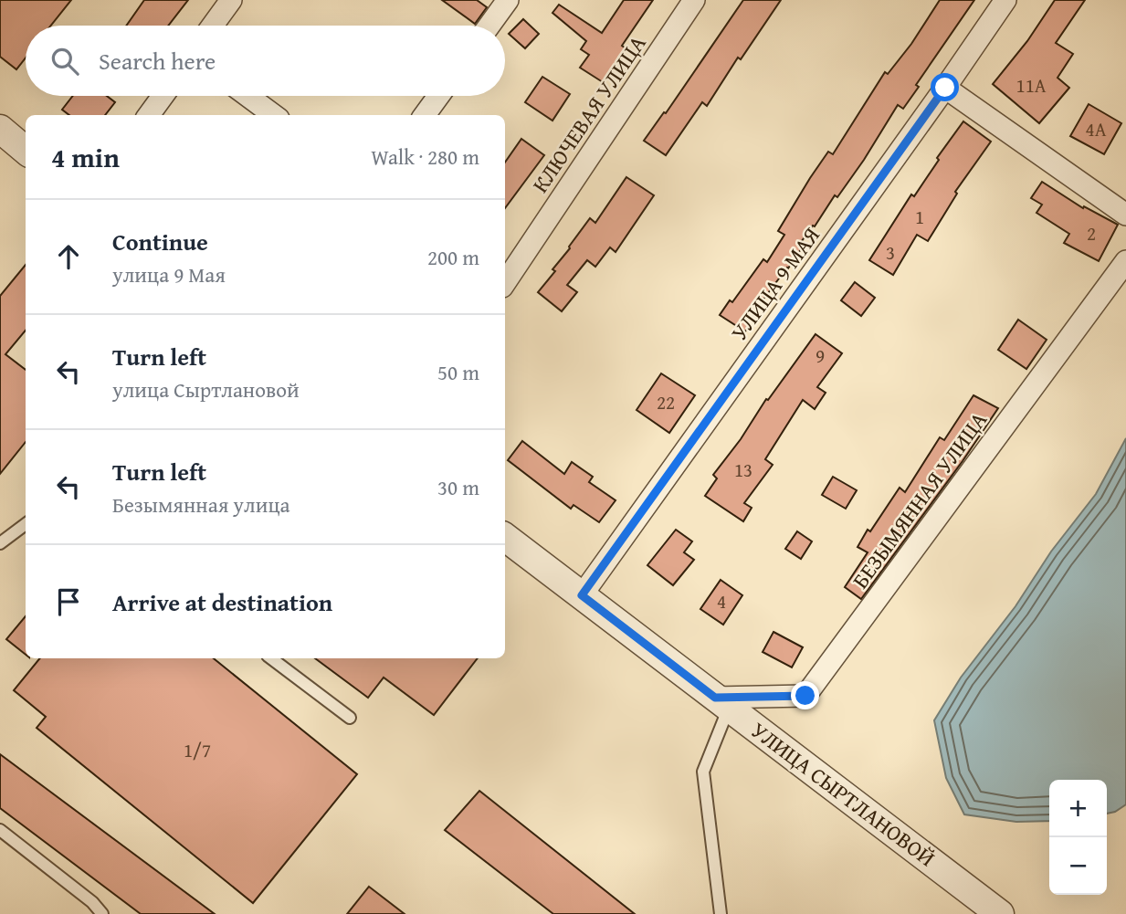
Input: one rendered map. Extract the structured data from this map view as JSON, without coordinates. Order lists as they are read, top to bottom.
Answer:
{
  "streets": {
    "street": [
      "КЛЮЧЕВАЯ УЛИЦА",
      "УЛИЦА 9 МАЯ",
      "БЕЗЫМЯННАЯ УЛИЦА",
      "УЛИЦА СЫРТЛАНОВОЙ"
    ]
  },
  "crossings": [
    ["УЛИЦА 9 МАЯ", "УЛИЦА СЫРТЛАНОВОЙ"],
    ["БЕЗЫМЯННАЯ УЛИЦА", "УЛИЦА СЫРТЛАНОВОЙ"]
  ],
  "house_numbers": [
    "11А",
    "4А",
    "1",
    "2",
    "3",
    "9",
    "22",
    "13",
    "4",
    "1/7"
  ],
  "page": {
    "search": "Search here",
    "heading": ["4 min", "Walk · 280 m"],
    "list": [
      ["Continue", "улица 9 Мая", "200 m"],
      ["Turn left", "улица Сыртлановой", "50 m"],
      ["Turn left", "Безымянная улица", "30 m"],
      "Arrive at destination"
    ],
    "map_buttons": ["+", "−"]
  }
}
